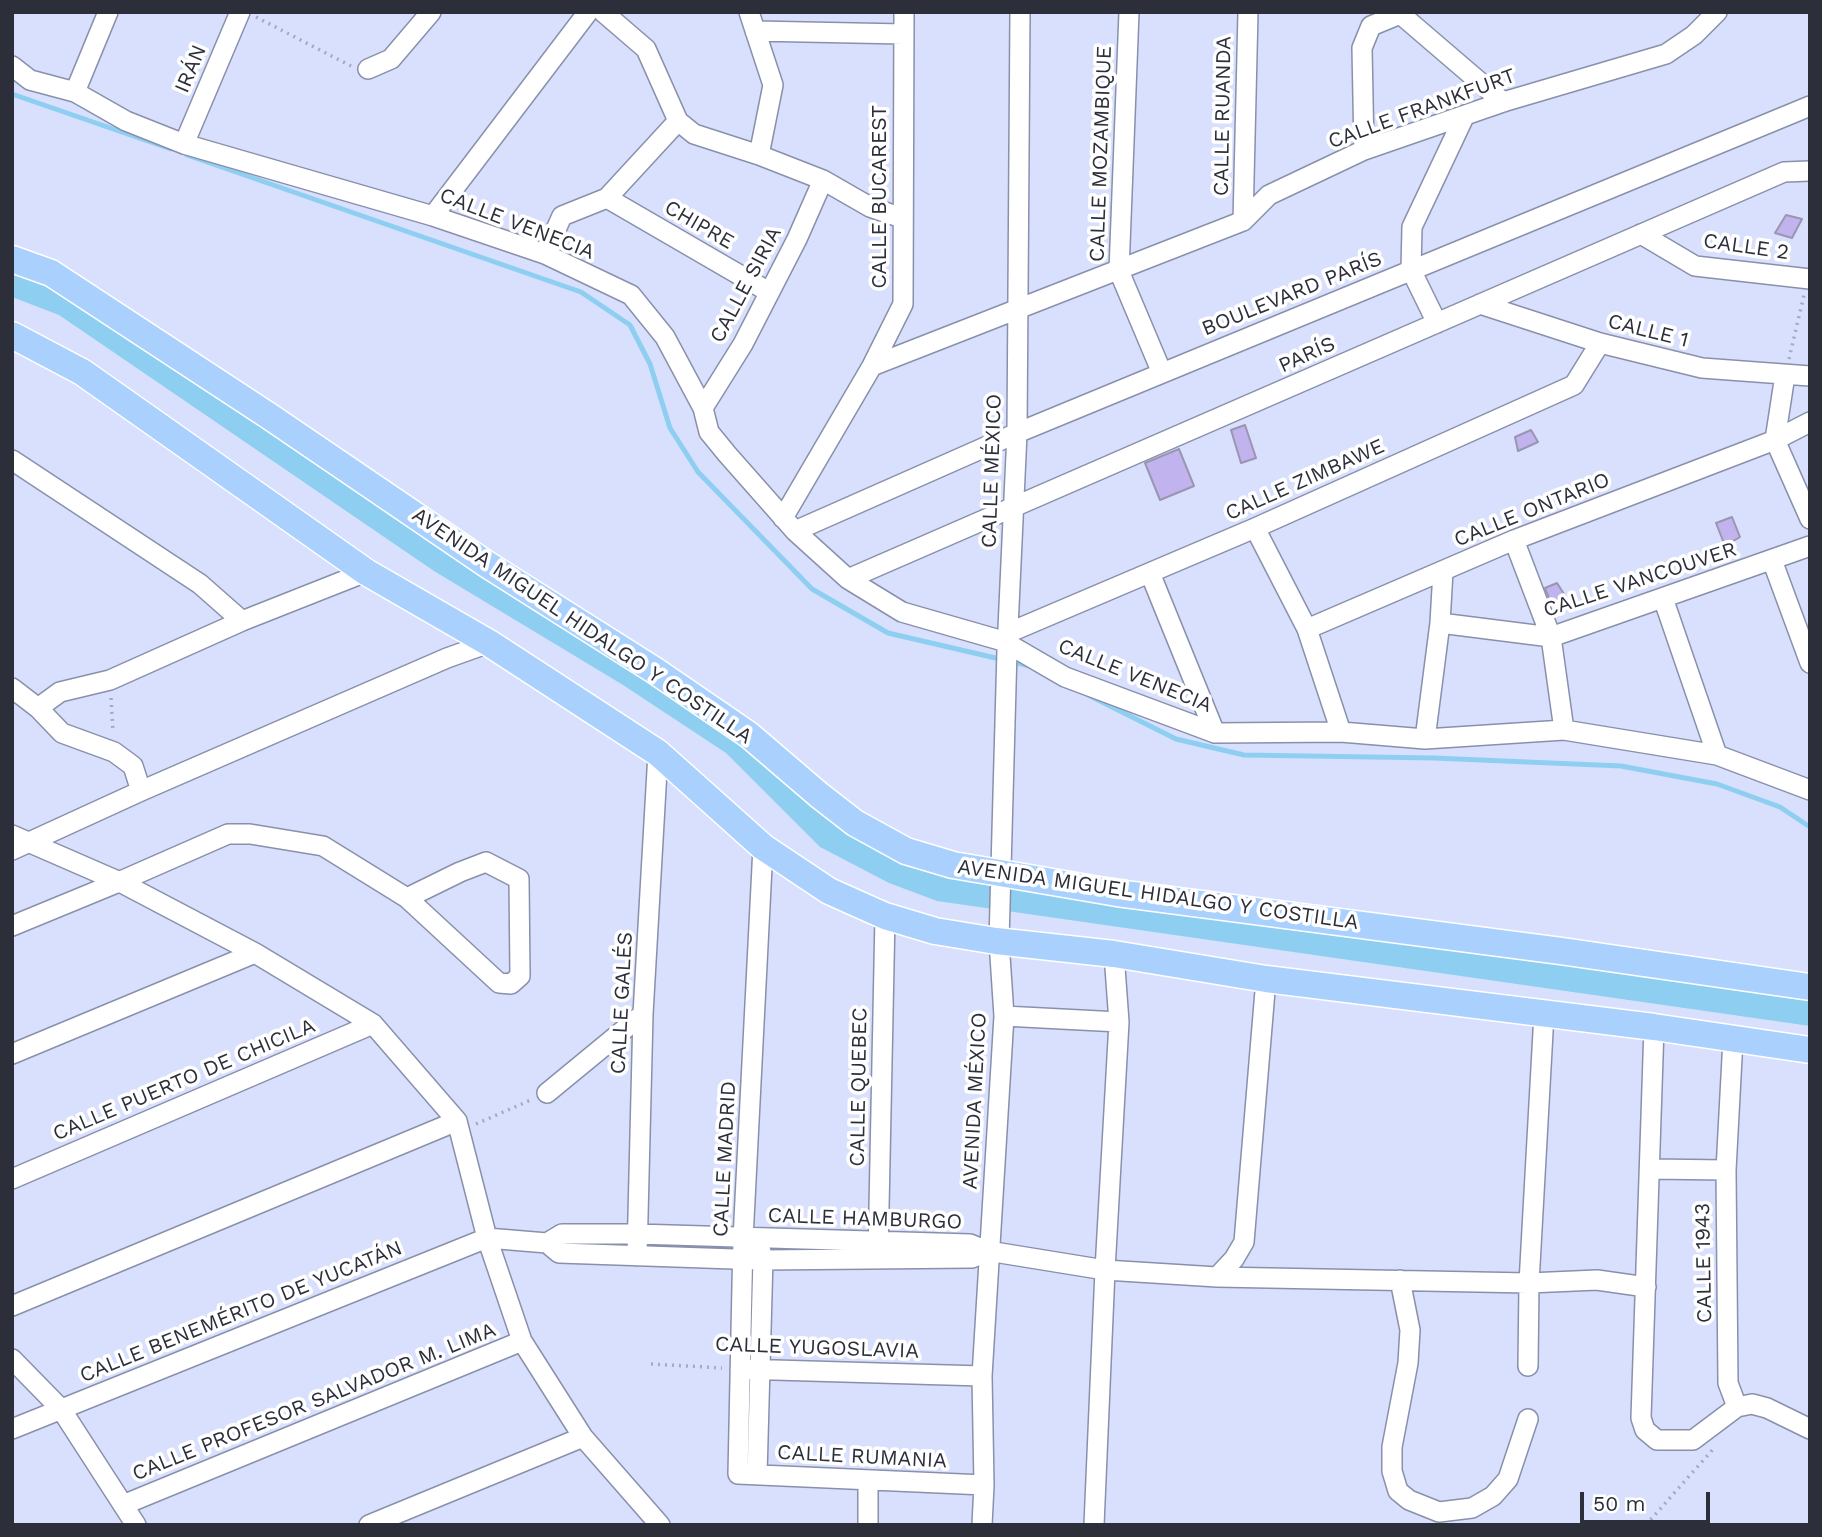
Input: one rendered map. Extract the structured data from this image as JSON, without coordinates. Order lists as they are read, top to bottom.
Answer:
{
  "streets": {
    "main road": ["AVENIDA MIGUEL HIDALGO Y COSTILLA"],
    "street": [
      "IRÁN",
      "CALLE FRANKFURT",
      "CALLE RUANDA",
      "CALLE MOZAMBIQUE",
      "CALLE BUCAREST",
      "CALLE VENECIA",
      "CHIPRE",
      "CALLE 2",
      "CALLE SIRIA",
      "BOULEVARD PARÍS",
      "CALLE 1",
      "PARÍS",
      "CALLE MÉXICO",
      "CALLE ZIMBAWE",
      "CALLE ONTARIO",
      "CALLE VANCOUVER",
      "CALLE GALÉS",
      "CALLE PUERTO DE CHICILA",
      "CALLE QUEBEC",
      "AVENIDA MÉXICO",
      "CALLE MADRID",
      "CALLE HAMBURGO",
      "CALLE 1943",
      "CALLE BENEMÉRITO DE YUCATÁN",
      "CALLE YUGOSLAVIA",
      "CALLE PROFESOR SALVADOR M. LIMA",
      "CALLE RUMANIA"
    ]
  },
  "crossings": [
    ["IRÁN", "CALLE VENECIA"],
    ["CALLE FRANKFURT", "CALLE RUANDA"],
    ["CALLE FRANKFURT", "CALLE MOZAMBIQUE"],
    ["CALLE FRANKFURT", "CALLE BUCAREST"],
    ["CALLE FRANKFURT", "CALLE MÉXICO"],
    ["CALLE MOZAMBIQUE", "BOULEVARD PARÍS"],
    ["CALLE BUCAREST", "CALLE VENECIA"],
    ["CALLE BUCAREST", "BOULEVARD PARÍS"],
    ["CALLE VENECIA", "CALLE SIRIA"],
    ["CALLE VENECIA", "BOULEVARD PARÍS"],
    ["CALLE VENECIA", "PARÍS"],
    ["CALLE VENECIA", "CALLE MÉXICO"],
    ["CALLE VENECIA", "CALLE ZIMBAWE"],
    ["CHIPRE", "CALLE SIRIA"],
    ["CALLE 2", "PARÍS"],
    ["BOULEVARD PARÍS", "CALLE MÉXICO"],
    ["CALLE 1", "PARÍS"],
    ["CALLE 1", "CALLE ZIMBAWE"],
    ["PARÍS", "CALLE MÉXICO"],
    ["CALLE MÉXICO", "CALLE ZIMBAWE"],
    ["CALLE MÉXICO", "AVENIDA MIGUEL HIDALGO Y COSTILLA"],
    ["CALLE MÉXICO", "AVENIDA MÉXICO"],
    ["CALLE GALÉS", "CALLE HAMBURGO"],
    ["CALLE QUEBEC", "CALLE HAMBURGO"],
    ["AVENIDA MÉXICO", "CALLE HAMBURGO"],
    ["AVENIDA MÉXICO", "CALLE YUGOSLAVIA"],
    ["AVENIDA MÉXICO", "CALLE RUMANIA"],
    ["CALLE MADRID", "CALLE HAMBURGO"],
    ["CALLE MADRID", "CALLE YUGOSLAVIA"],
    ["CALLE MADRID", "CALLE RUMANIA"],
    ["CALLE HAMBURGO", "CALLE BENEMÉRITO DE YUCATÁN"]
  ],
  "scale_bar": "50 m"
}
